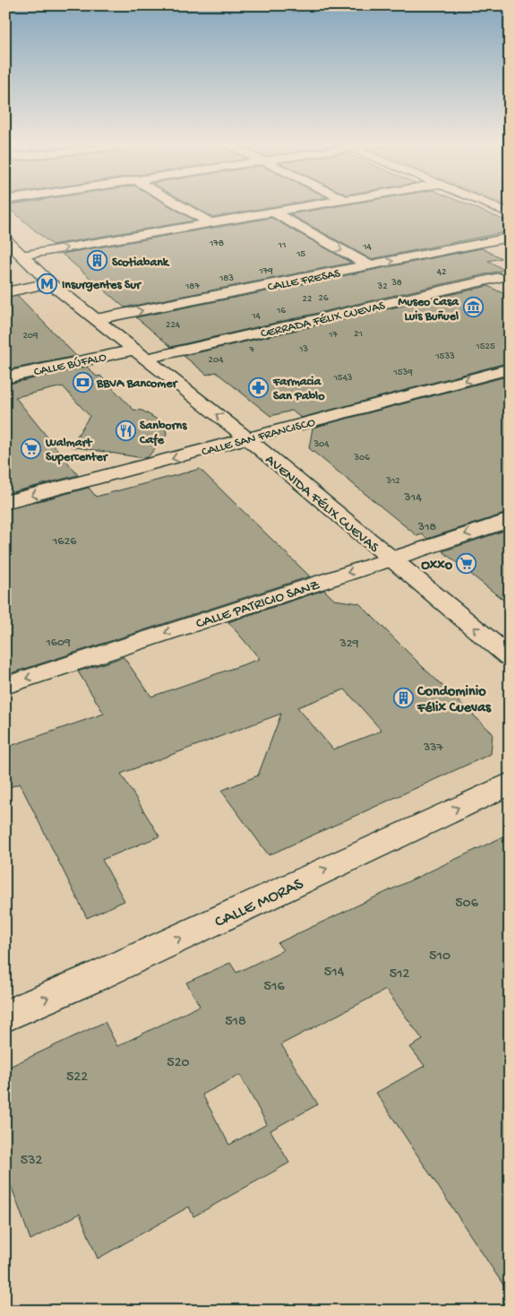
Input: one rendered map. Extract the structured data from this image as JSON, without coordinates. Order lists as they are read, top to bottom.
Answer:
{
  "streets": {
    "street": [
      "CALLE FRESAS",
      "CERRADA FÉLIX CUEVAS",
      "CALLE BÚFALO",
      "CALLE SAN FRANCISCO",
      "AVENIDA FÉLIX CUEVAS",
      "CALLE PATRICIO SANZ",
      "CALLE MORAS"
    ]
  },
  "crossings": [
    ["CALLE FRESAS", "AVENIDA FÉLIX CUEVAS"],
    ["CERRADA FÉLIX CUEVAS", "CALLE BÚFALO"],
    ["CERRADA FÉLIX CUEVAS", "AVENIDA FÉLIX CUEVAS"],
    ["CALLE BÚFALO", "AVENIDA FÉLIX CUEVAS"],
    ["CALLE SAN FRANCISCO", "AVENIDA FÉLIX CUEVAS"],
    ["AVENIDA FÉLIX CUEVAS", "CALLE PATRICIO SANZ"]
  ],
  "one_way": ["CALLE PATRICIO SANZ", "CALLE MORAS"],
  "places": {
    "building": ["Scotiabank", "Condominio Félix Cuevas"],
    "metro station": ["Insurgentes Sur"],
    "museum": ["Museo Casa Luis Buñuel"],
    "bank": ["BBVA Bancomer"],
    "pharmacy": ["Farmacia San Pablo"],
    "restaurant": ["Sanborns Cafe"],
    "supermarket": ["Walmart Supercenter", "Oxxo"]
  },
  "house_numbers": [
    "178",
    "11",
    "14",
    "15",
    "179",
    "42",
    "183",
    "38",
    "187",
    "32",
    "26",
    "22",
    "16",
    "14",
    "224",
    "21",
    "17",
    "209",
    "1525",
    "13",
    "7",
    "1533",
    "204",
    "1539",
    "1543",
    "304",
    "306",
    "312",
    "314",
    "318",
    "1626",
    "1609",
    "329",
    "337",
    "506",
    "510",
    "514",
    "512",
    "516",
    "518",
    "520",
    "522",
    "532"
  ]
}
